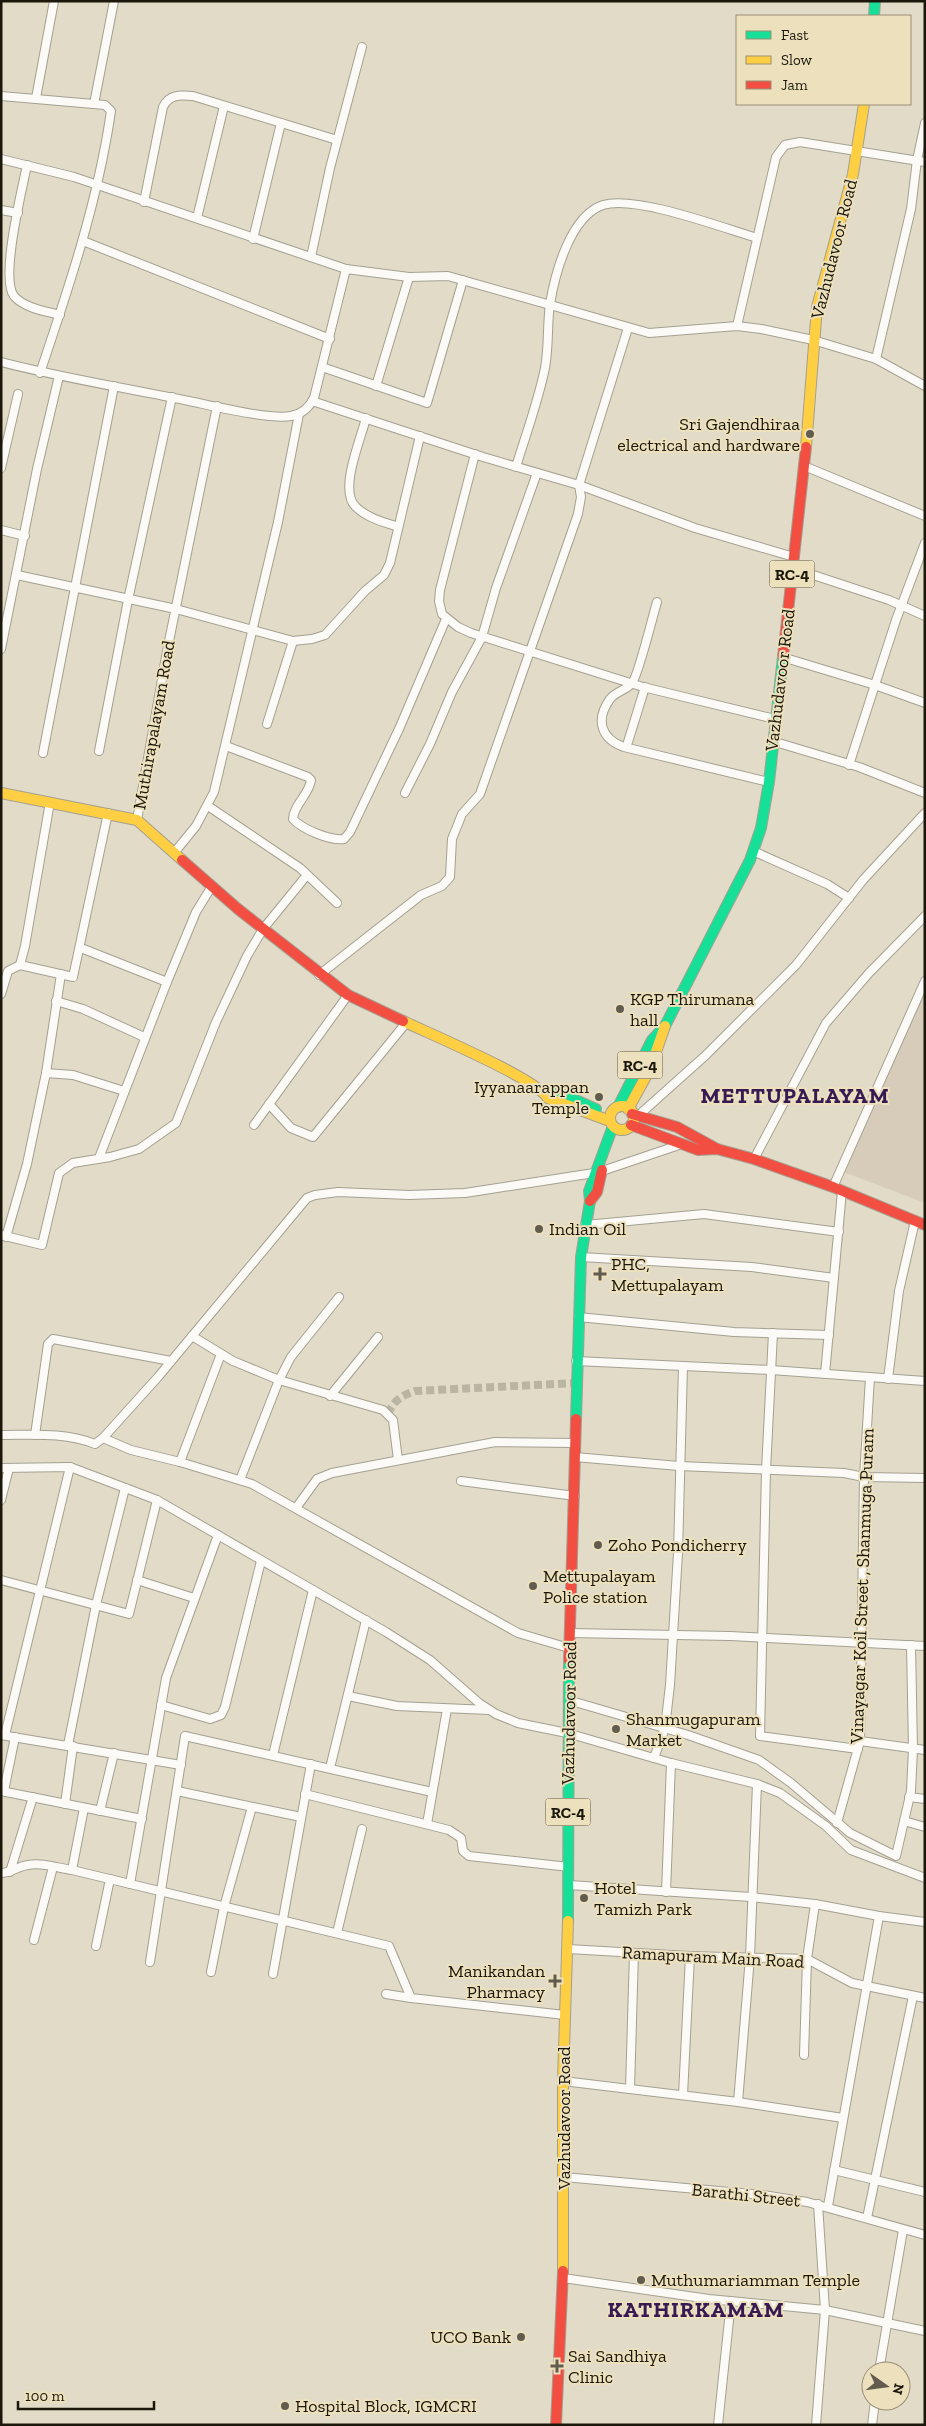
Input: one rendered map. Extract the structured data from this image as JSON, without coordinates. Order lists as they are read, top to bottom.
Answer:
{
  "streets": {
    "main road": ["Vazhudavoor Road", "RC-4", "Muthirapalayam Road"],
    "street": ["Vinayagar Koil Street , Shanmuga Puram", "Ramapuram Main Road", "Barathi Street"]
  },
  "crossings": [
    ["Vazhudavoor Road", "Muthirapalayam Road"],
    ["Vazhudavoor Road", "Ramapuram Main Road"],
    ["Vazhudavoor Road", "Barathi Street"]
  ],
  "districts": ["METTUPALAYAM", "KATHIRKAMAM"],
  "places": {
    "other": [
      "Sri Gajendhiraa electrical and hardware",
      "KGP Thirumana hall",
      "Iyyanaarappan Temple",
      "Indian Oil",
      "Zoho Pondicherry",
      "Mettupalayam Police station",
      "Shanmugapuram Market",
      "Hotel Tamizh Park",
      "Muthumariamman Temple",
      "UCO Bank",
      "Hospital Block, IGMCRI"
    ],
    "health": ["PHC, Mettupalayam", "Manikandan Pharmacy", "Sai Sandhiya Clinic"]
  },
  "legend": ["Fast", "Slow", "Jam"],
  "scale_bar": "100 m",
  "north": "right"
}
